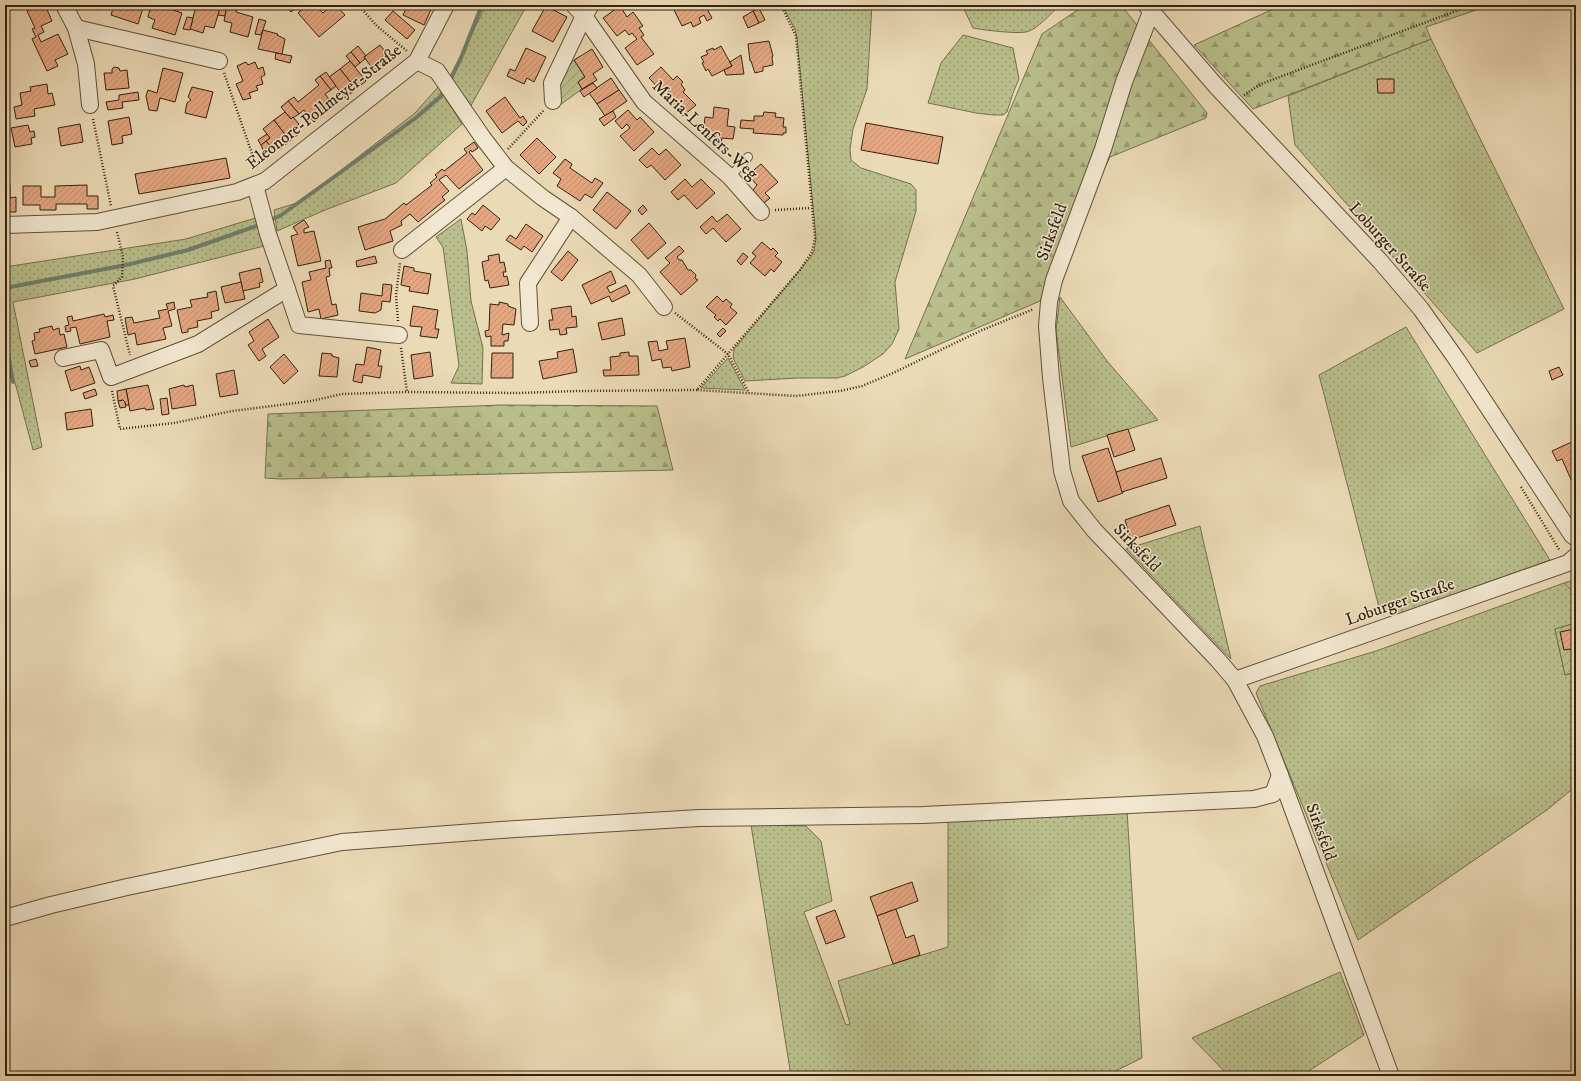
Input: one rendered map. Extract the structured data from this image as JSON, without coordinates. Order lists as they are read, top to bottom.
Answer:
{
  "streets": {
    "street": [
      "Eleonore-Pollmeyer-Straße",
      "Maria-Lenfers-Weg",
      "Sirksfeld",
      "Loburger Straße"
    ]
  },
  "crossings": [
    ["Sirksfeld", "Loburger Straße"]
  ]
}
